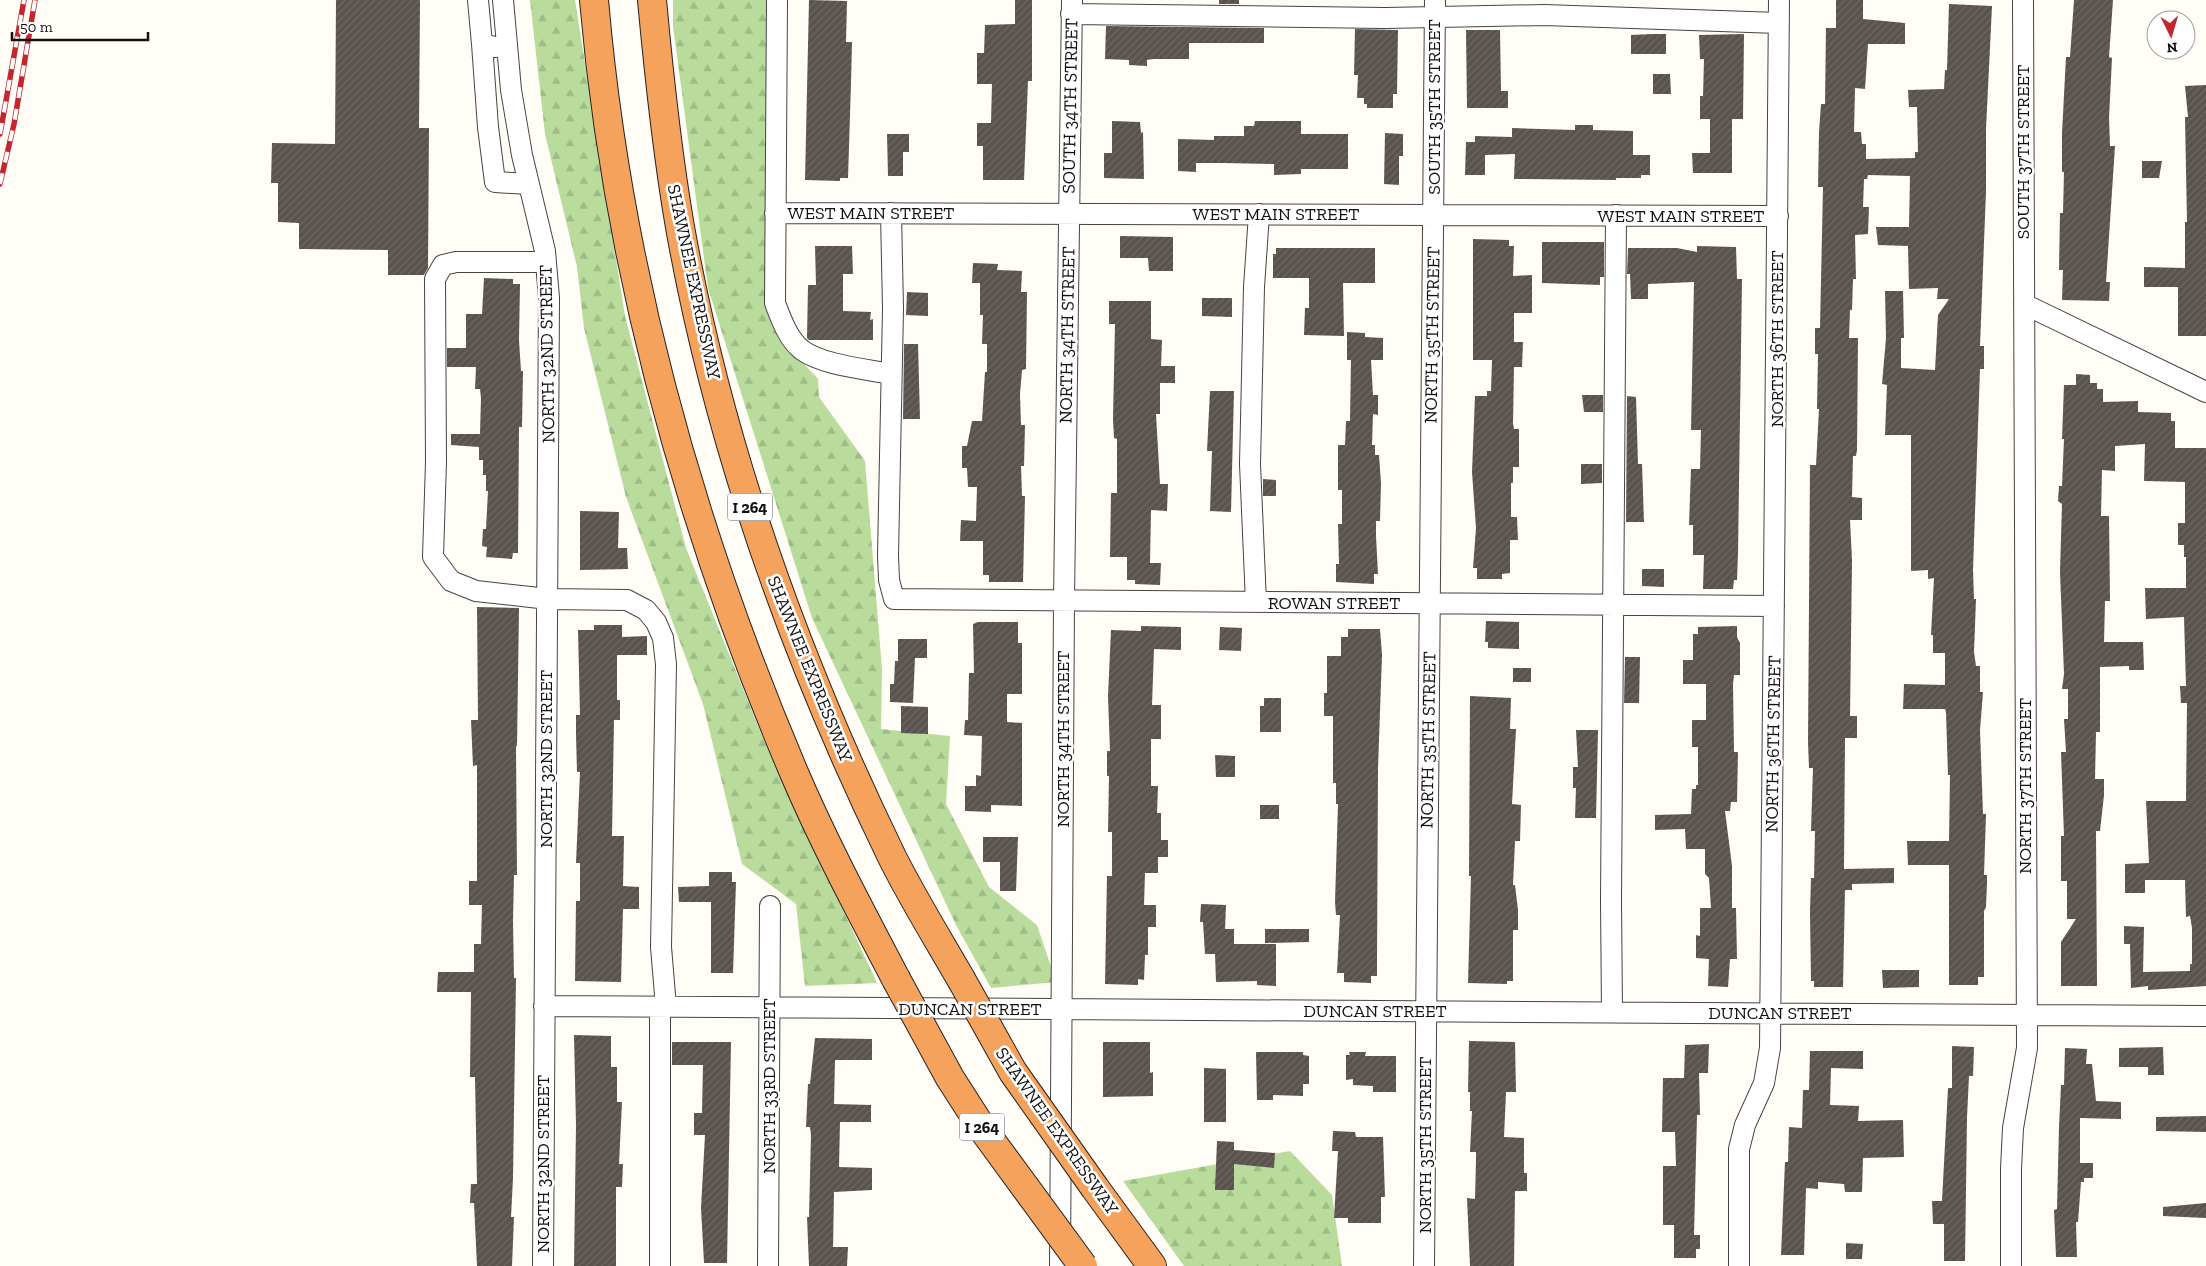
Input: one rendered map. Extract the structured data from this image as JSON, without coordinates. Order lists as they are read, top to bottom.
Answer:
{
  "streets": {
    "highway": ["SHAWNEE EXPRESSWAY", "I 264"],
    "street": [
      "SOUTH 34TH STREET",
      "SOUTH 35TH STREET",
      "SOUTH 37TH STREET",
      "WEST MAIN STREET",
      "NORTH 34TH STREET",
      "NORTH 35TH STREET",
      "NORTH 36TH STREET",
      "NORTH 32ND STREET",
      "ROWAN STREET",
      "NORTH 37TH STREET",
      "DUNCAN STREET",
      "NORTH 33RD STREET"
    ]
  },
  "crossings": [
    ["SOUTH 34TH STREET", "WEST MAIN STREET"],
    ["SOUTH 34TH STREET", "NORTH 34TH STREET"],
    ["SOUTH 35TH STREET", "WEST MAIN STREET"],
    ["SOUTH 35TH STREET", "NORTH 35TH STREET"],
    ["SOUTH 37TH STREET", "NORTH 37TH STREET"],
    ["WEST MAIN STREET", "NORTH 34TH STREET"],
    ["WEST MAIN STREET", "NORTH 35TH STREET"],
    ["WEST MAIN STREET", "NORTH 36TH STREET"],
    ["NORTH 34TH STREET", "ROWAN STREET"],
    ["NORTH 34TH STREET", "DUNCAN STREET"],
    ["NORTH 35TH STREET", "ROWAN STREET"],
    ["NORTH 35TH STREET", "DUNCAN STREET"],
    ["NORTH 36TH STREET", "ROWAN STREET"],
    ["NORTH 36TH STREET", "DUNCAN STREET"],
    ["NORTH 32ND STREET", "DUNCAN STREET"],
    ["NORTH 37TH STREET", "DUNCAN STREET"],
    ["DUNCAN STREET", "NORTH 33RD STREET"]
  ],
  "scale_bar": "50 m",
  "north": "bottom"
}
